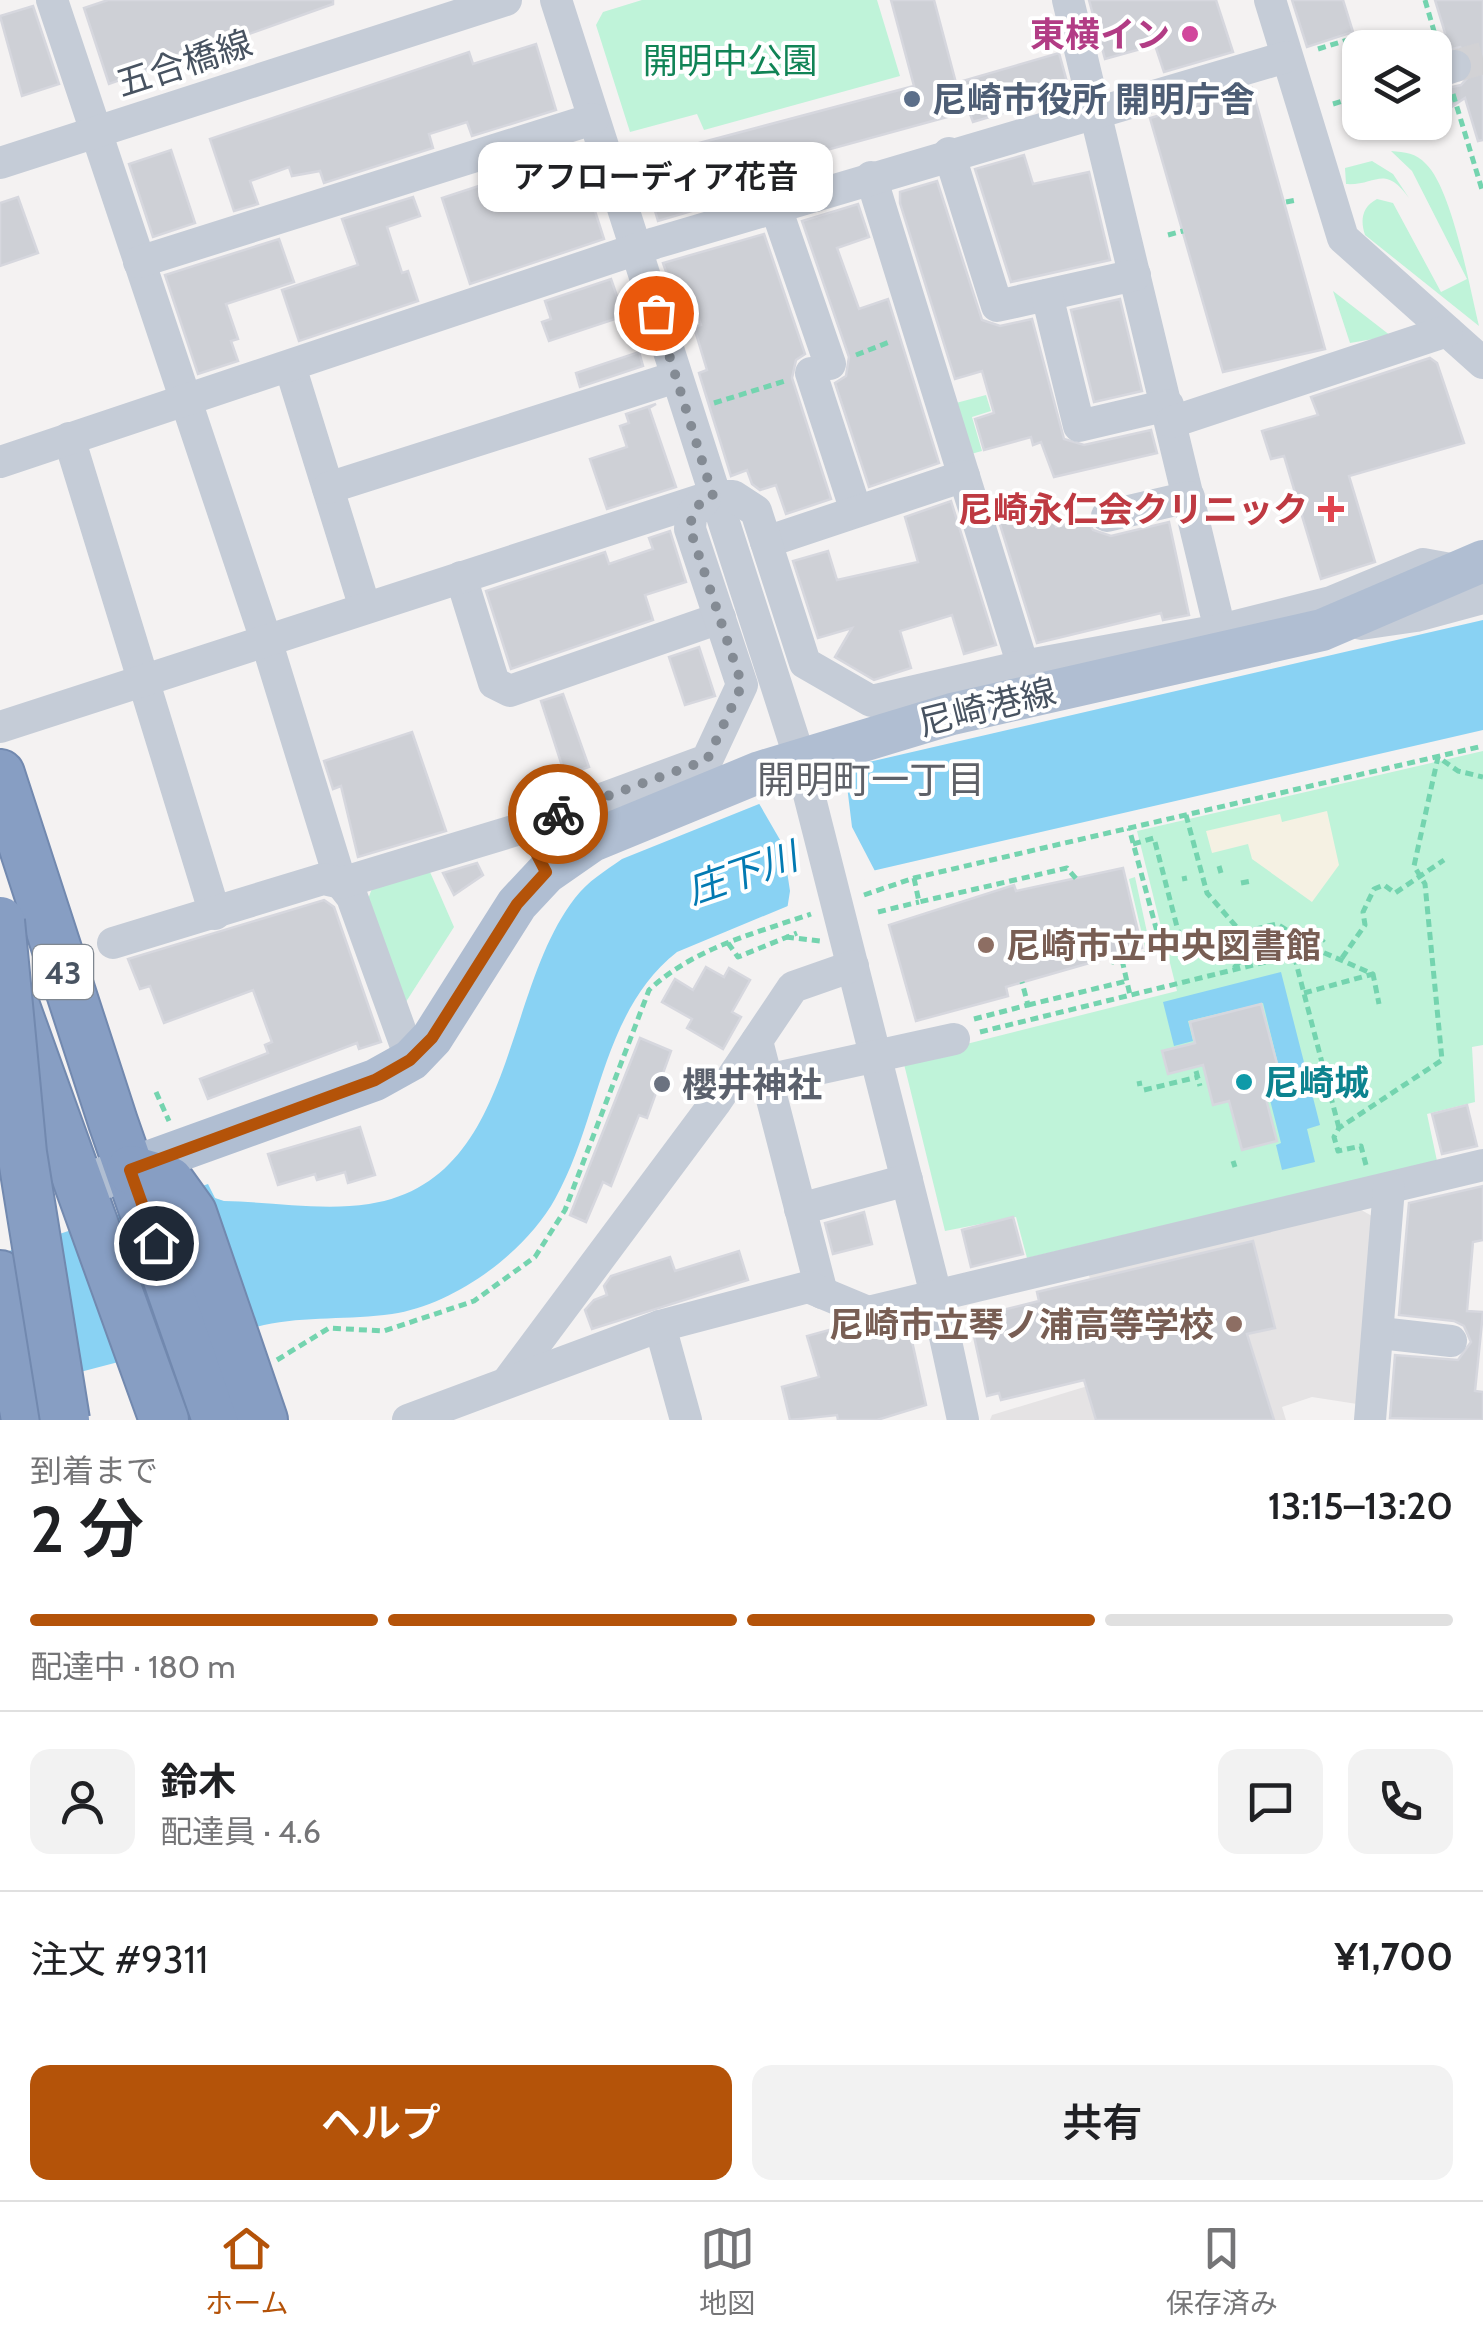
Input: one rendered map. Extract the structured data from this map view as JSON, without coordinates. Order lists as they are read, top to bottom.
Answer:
{
  "streets": {
    "highway": ["43"],
    "main road": ["尼崎港線"],
    "street": ["五合橋線"]
  },
  "crossings": [
    ["尼崎港線", "43"]
  ],
  "districts": ["開明町一丁目"],
  "water": ["庄下川"],
  "parks": ["開明中公園"],
  "places": {
    "other": [
      "東横イン",
      "尼崎市役所 開明庁舎",
      "アフローディア花音",
      "尼崎市立中央図書館",
      "尼崎城",
      "櫻井神社",
      "尼崎市立琴ノ浦高等学校"
    ],
    "health": ["尼崎永仁会クリニック"]
  },
  "page": {
    "bubble": "アフローディア花音",
    "heading": ["2 分", "到着まで", "13:15–13:20"],
    "panel": [
      "鈴木",
      "配達員 · 4.6",
      "注文 #9311",
      "¥1,700"
    ],
    "bar": "配達中 · 180 m",
    "buttons": ["ヘルプ", "共有"],
    "tabs": ["ホーム", "地図", "保存済み"]
  }
}
